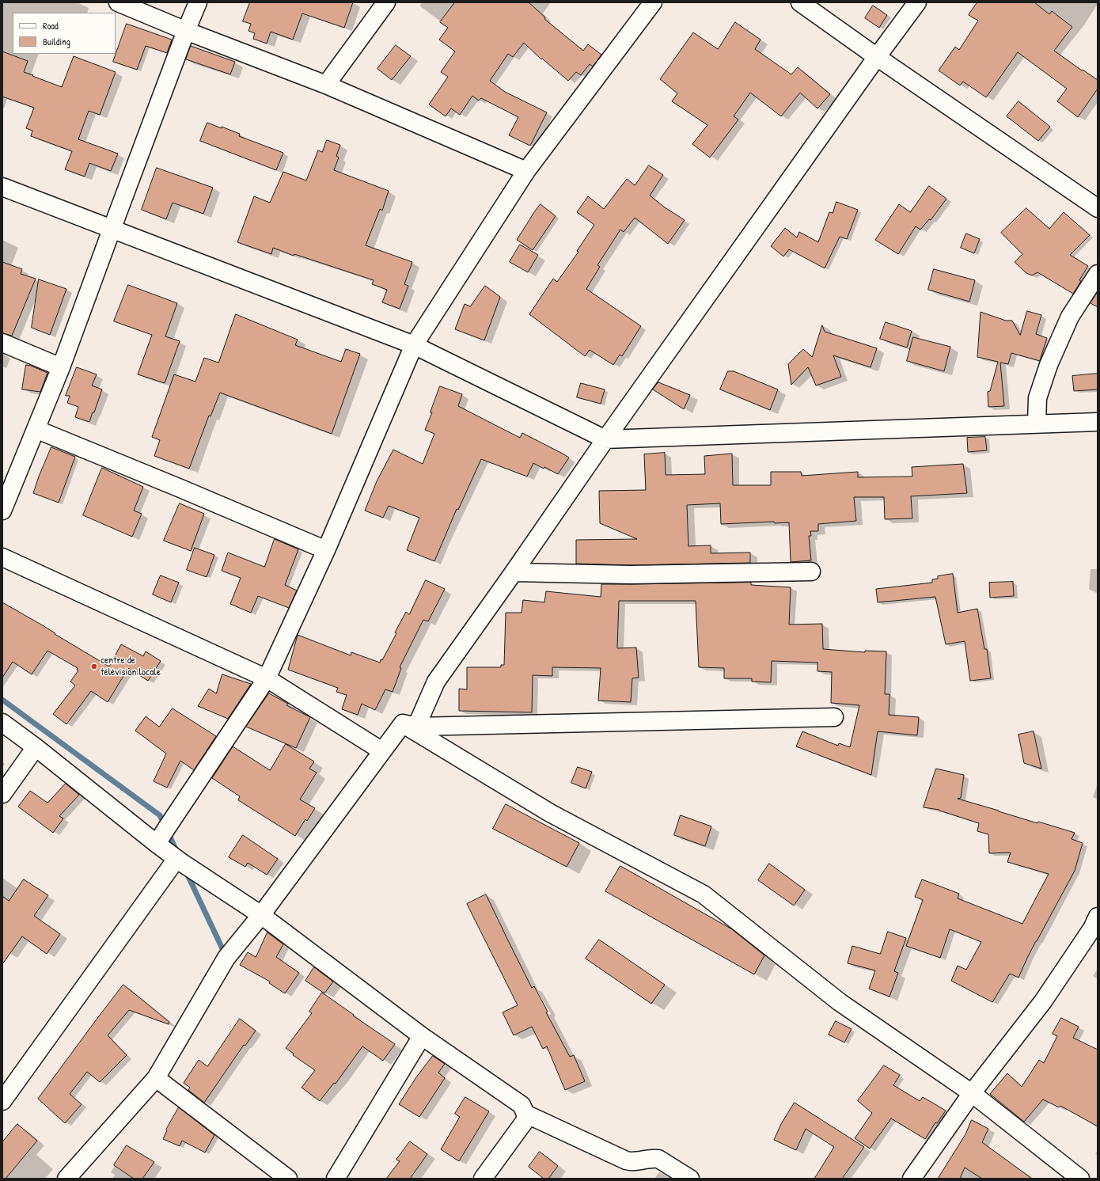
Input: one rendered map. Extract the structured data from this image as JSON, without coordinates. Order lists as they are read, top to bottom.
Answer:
{
  "places": ["centre de télévision locale"],
  "legend": ["Road", "Building"]
}
